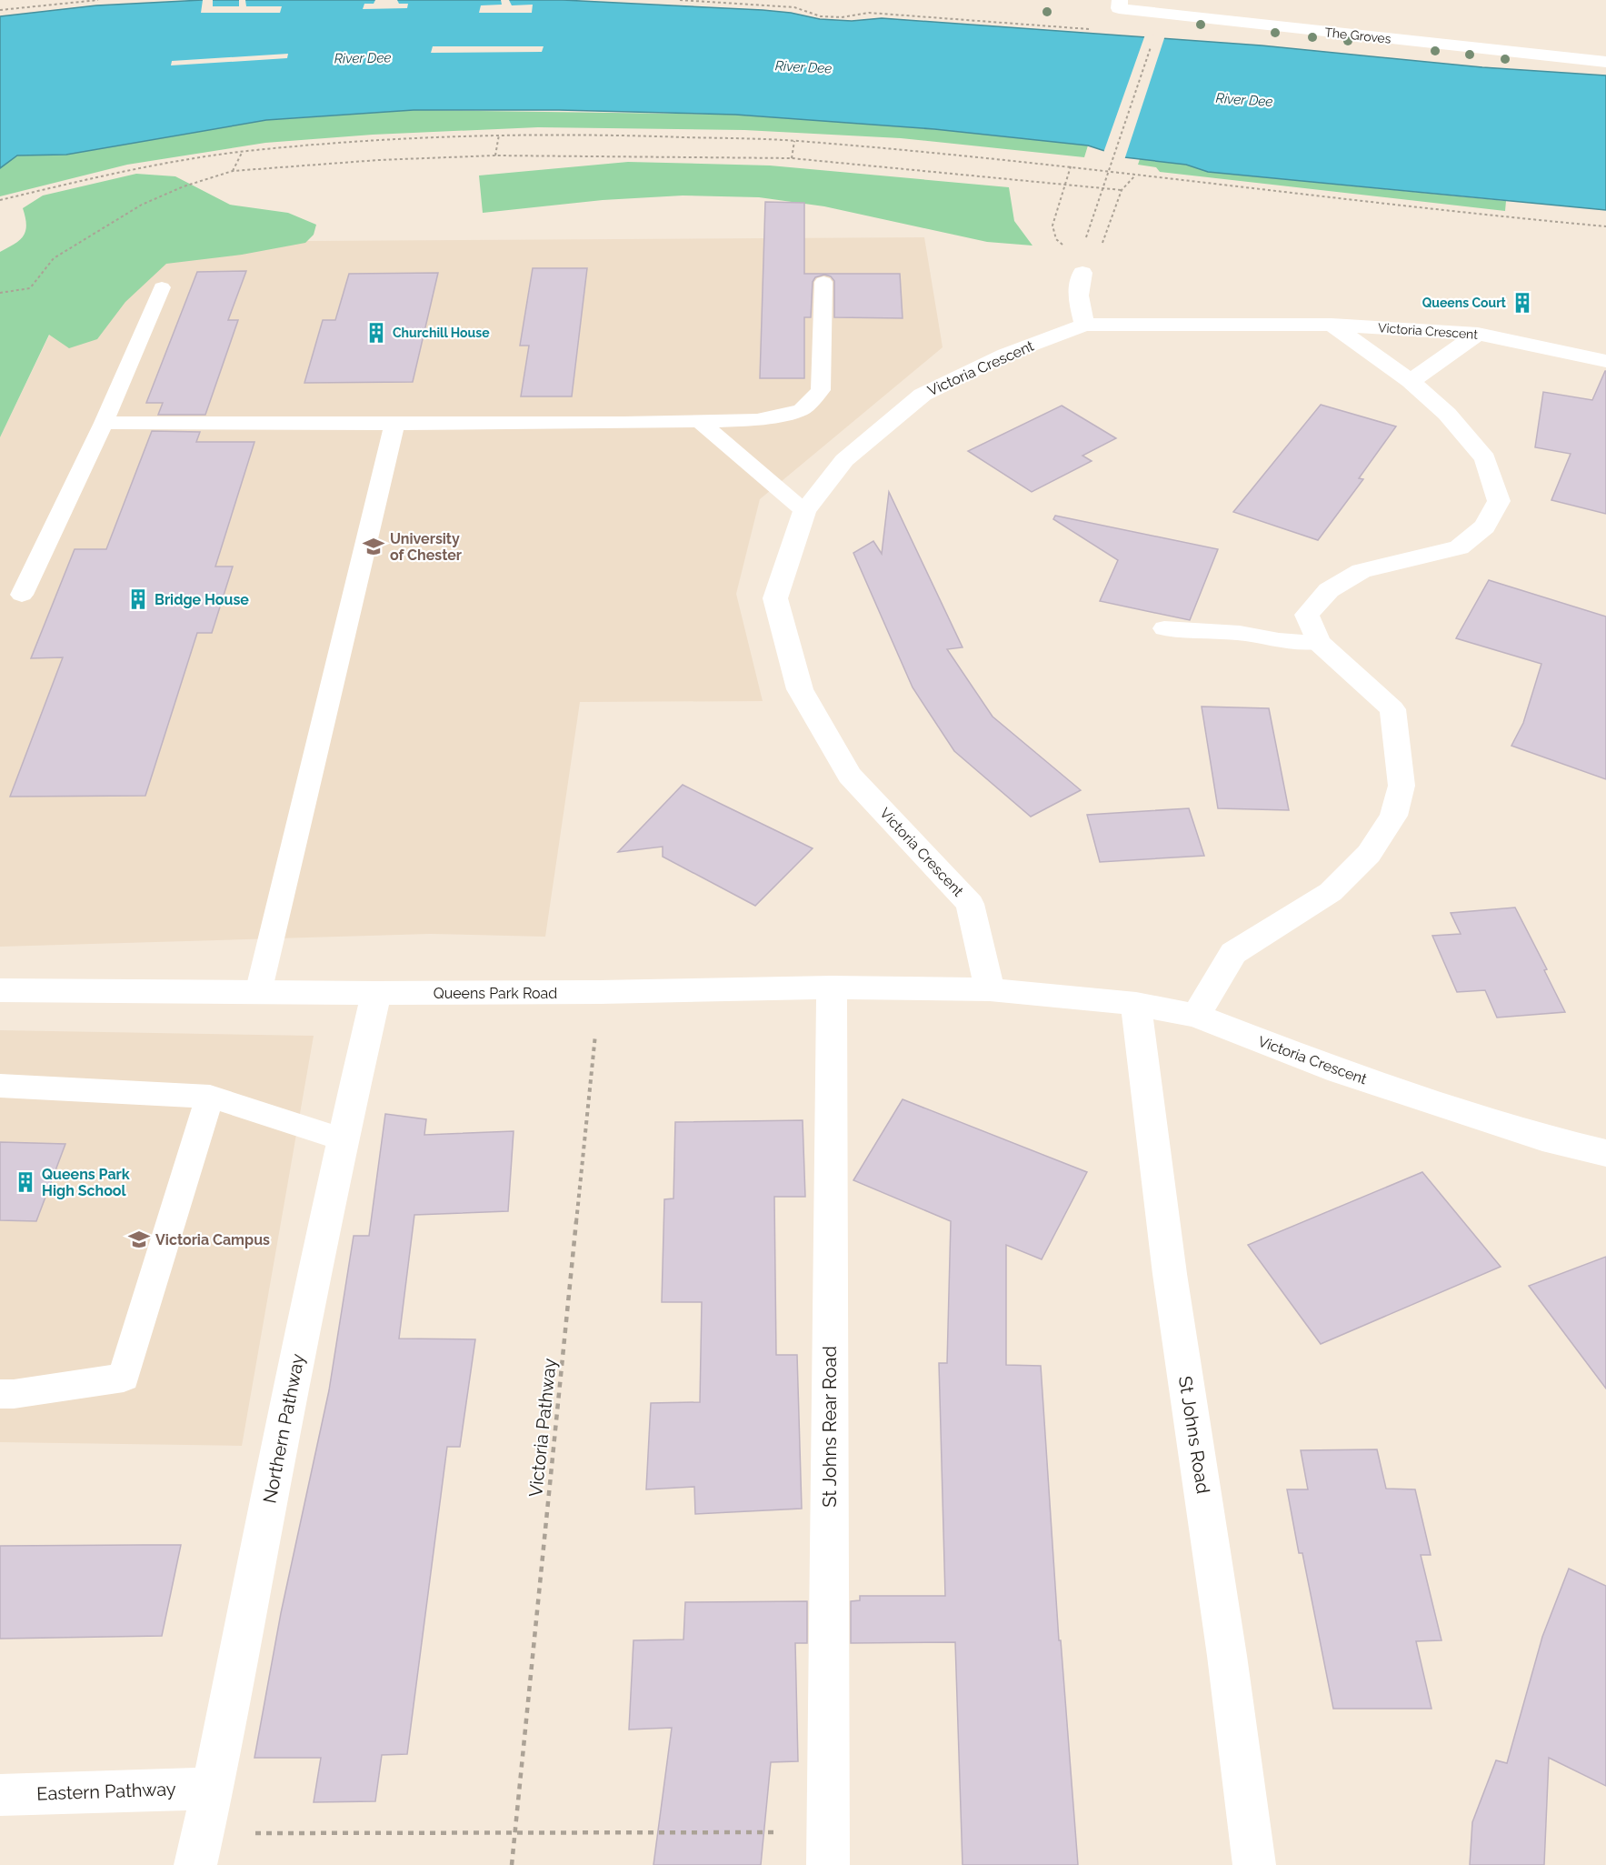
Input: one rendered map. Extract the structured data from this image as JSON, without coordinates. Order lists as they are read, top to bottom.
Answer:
{
  "streets": {
    "street": [
      "The Groves",
      "Victoria Crescent",
      "Queens Park Road",
      "St Johns Rear Road",
      "Northern Pathway",
      "St Johns Road",
      "Eastern Pathway"
    ],
    "path": ["Victoria Pathway"]
  },
  "crossings": [
    ["Victoria Crescent", "Queens Park Road"],
    ["Victoria Crescent", "St Johns Road"],
    ["Queens Park Road", "St Johns Rear Road"],
    ["Queens Park Road", "Victoria Pathway"],
    ["Queens Park Road", "Northern Pathway"],
    ["Northern Pathway", "Eastern Pathway"]
  ],
  "water": ["River Dee"],
  "places": {
    "building": [
      "Queens Court",
      "Churchill House",
      "Bridge House",
      "Queens Park High School"
    ],
    "school or university": ["University of Chester", "Victoria Campus"]
  }
}
